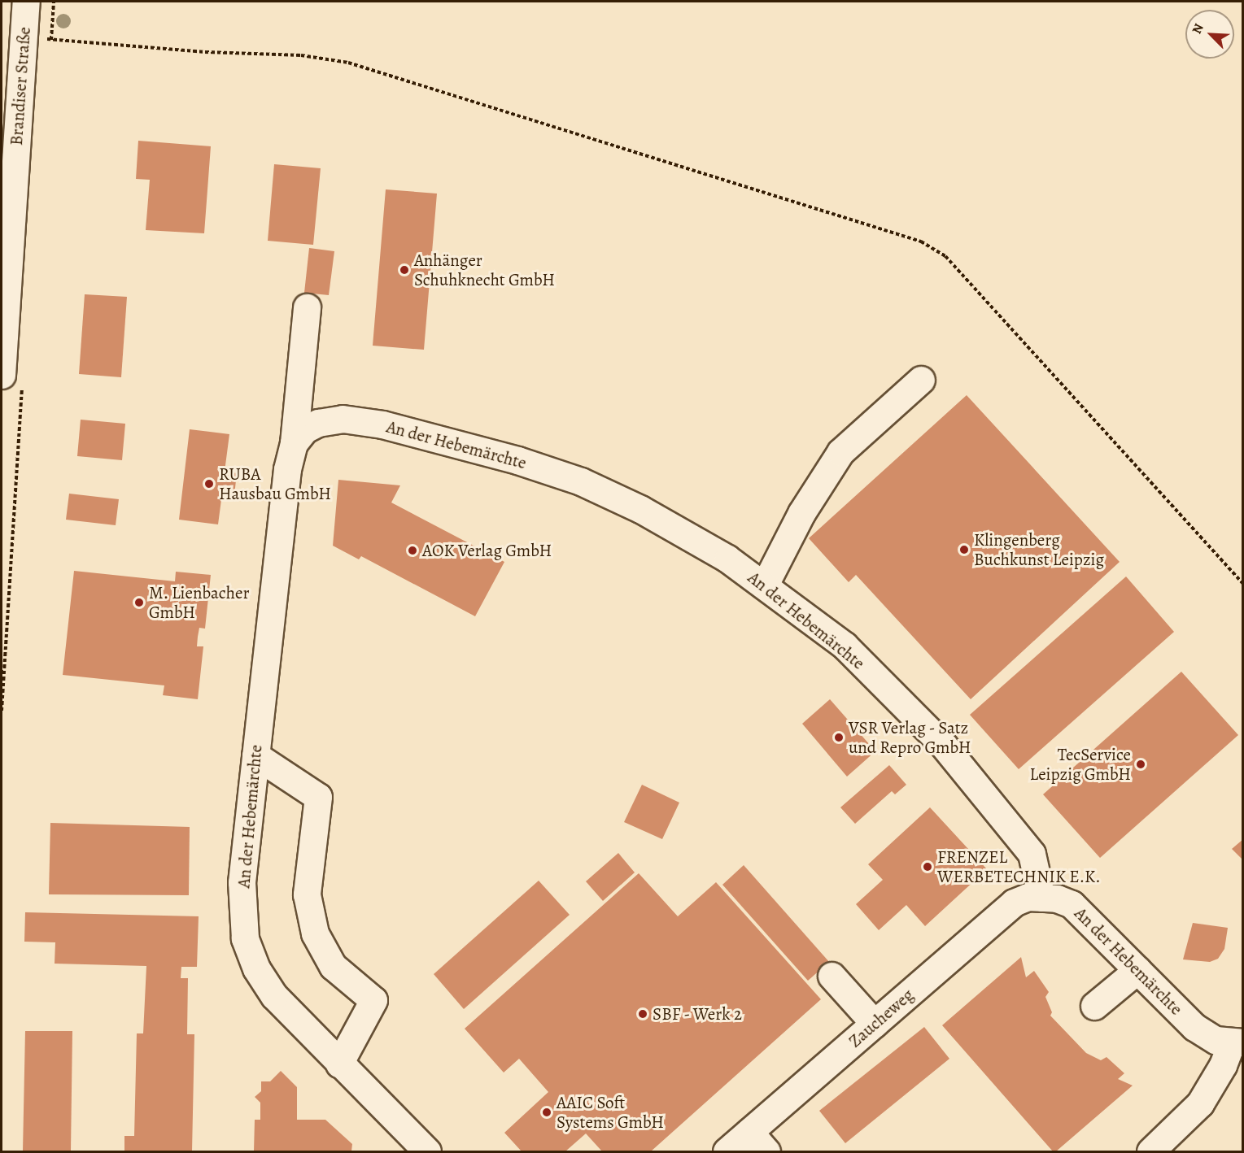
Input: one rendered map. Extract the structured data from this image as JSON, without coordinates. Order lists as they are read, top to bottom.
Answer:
{
  "streets": {
    "street": ["Brandiser Straße", "An der Hebemärchte", "Zaucheweg"]
  },
  "crossings": [
    ["An der Hebemärchte", "Zaucheweg"]
  ],
  "places": [
    "Anhänger Schuhknecht GmbH",
    "RUBA Hausbau GmbH",
    "Klingenberg Buchkunst Leipzig",
    "AOK Verlag GmbH",
    "M. Lienbacher GmbH",
    "VSR Verlag - Satz und Repro GmbH",
    "TecService Leipzig GmbH",
    "FRENZEL WERBETECHNIK E.K.",
    "SBF - Werk 2",
    "AAIC Soft Systems GmbH"
  ],
  "north": "top left"
}
